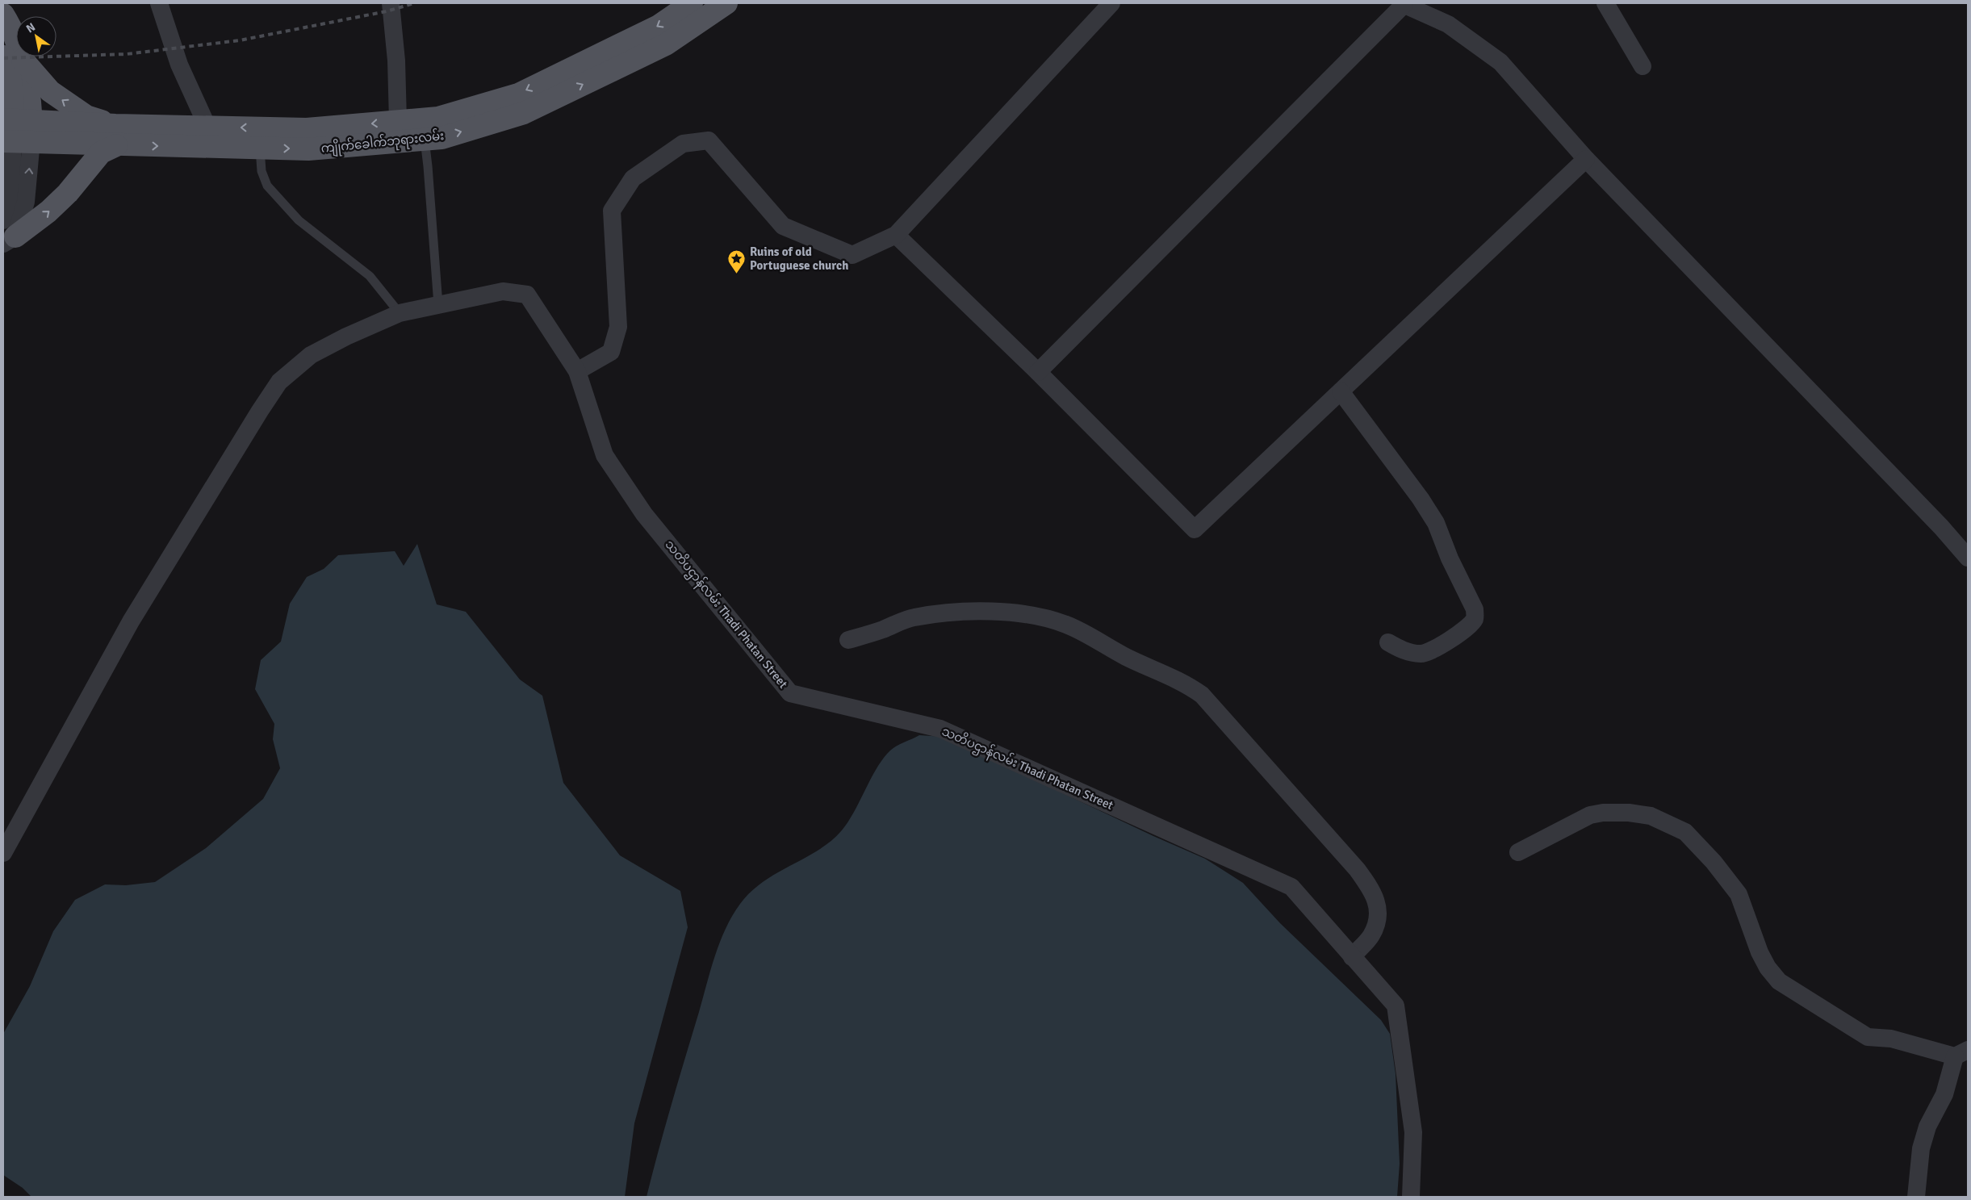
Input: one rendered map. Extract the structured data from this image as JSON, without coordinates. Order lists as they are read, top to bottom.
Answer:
{
  "streets": {
    "main road": ["ကျိုက်ခေါက်ဘုရားလမ်း"],
    "street": ["သတိပဌာန်လမ်း Thadi Phatan Street"]
  },
  "places": {
    "place": ["Ruins of old Portuguese church"]
  },
  "north": "top left"
}
